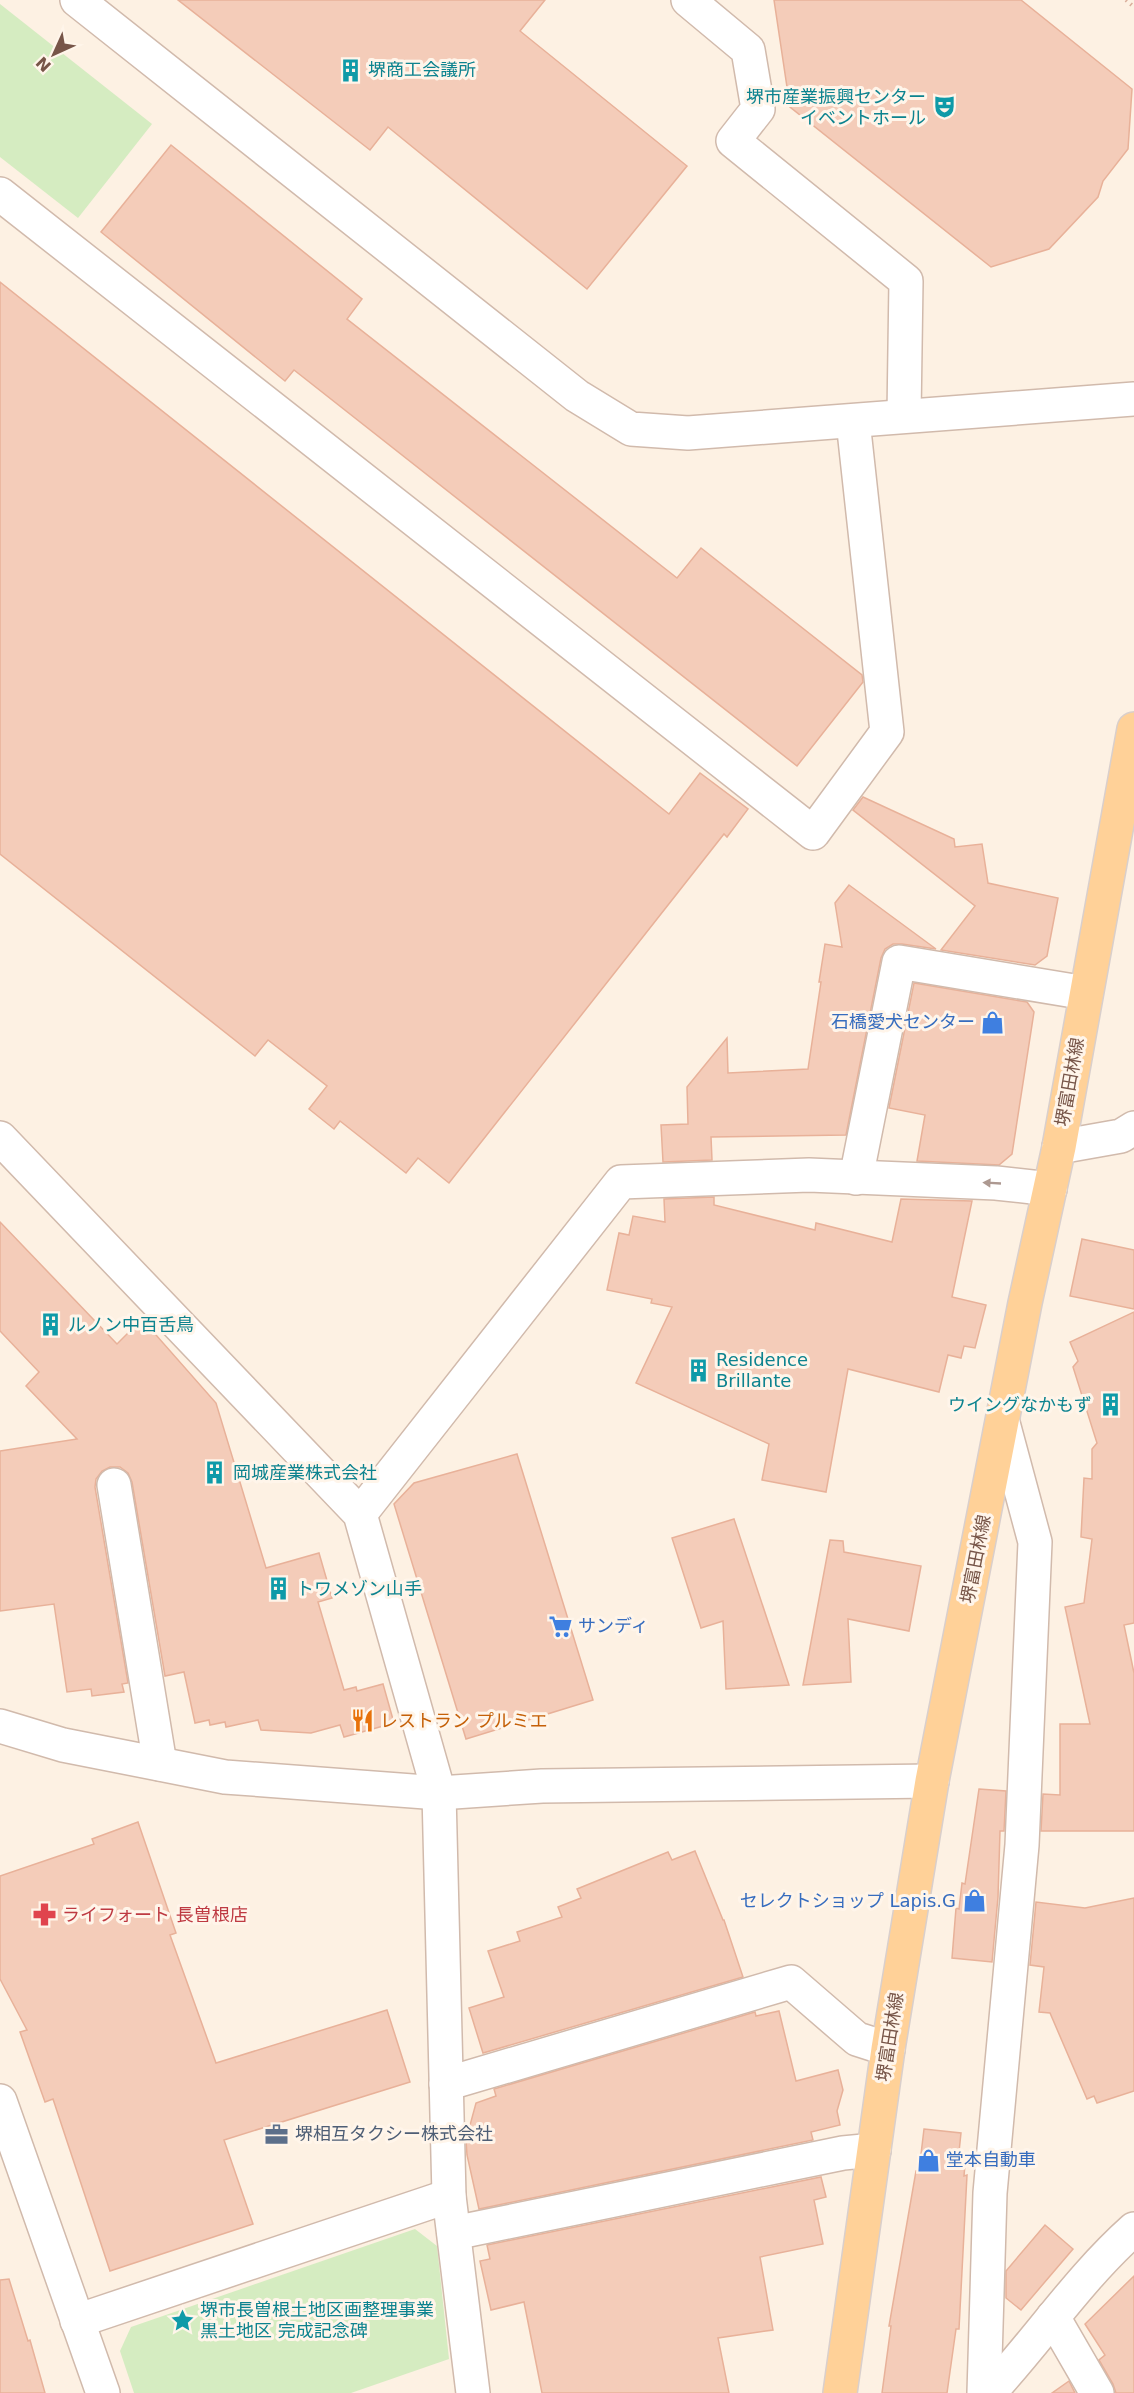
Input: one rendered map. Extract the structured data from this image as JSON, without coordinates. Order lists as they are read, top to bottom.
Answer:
{
  "streets": {
    "main road": ["堺富田林線"]
  },
  "places": {
    "building": [
      "堺商工会議所",
      "ルノン中百舌鳥",
      "Residence Brillante",
      "ウイングなかもず",
      "岡城産業株式会社",
      "トワメゾン山手"
    ],
    "theatre": ["堺市産業振興センター イベントホール"],
    "shop": ["石橋愛犬センター", "セレクトショップ Lapis.G", "堂本自動車"],
    "supermarket": ["サンディ"],
    "restaurant": ["レストラン プルミエ"],
    "pharmacy": ["ライフォート 長曽根店"],
    "office": ["堺相互タクシー株式会社"],
    "place": ["堺市長曽根土地区画整理事業 黒土地区 完成記念碑"]
  },
  "north": "bottom left"
}
